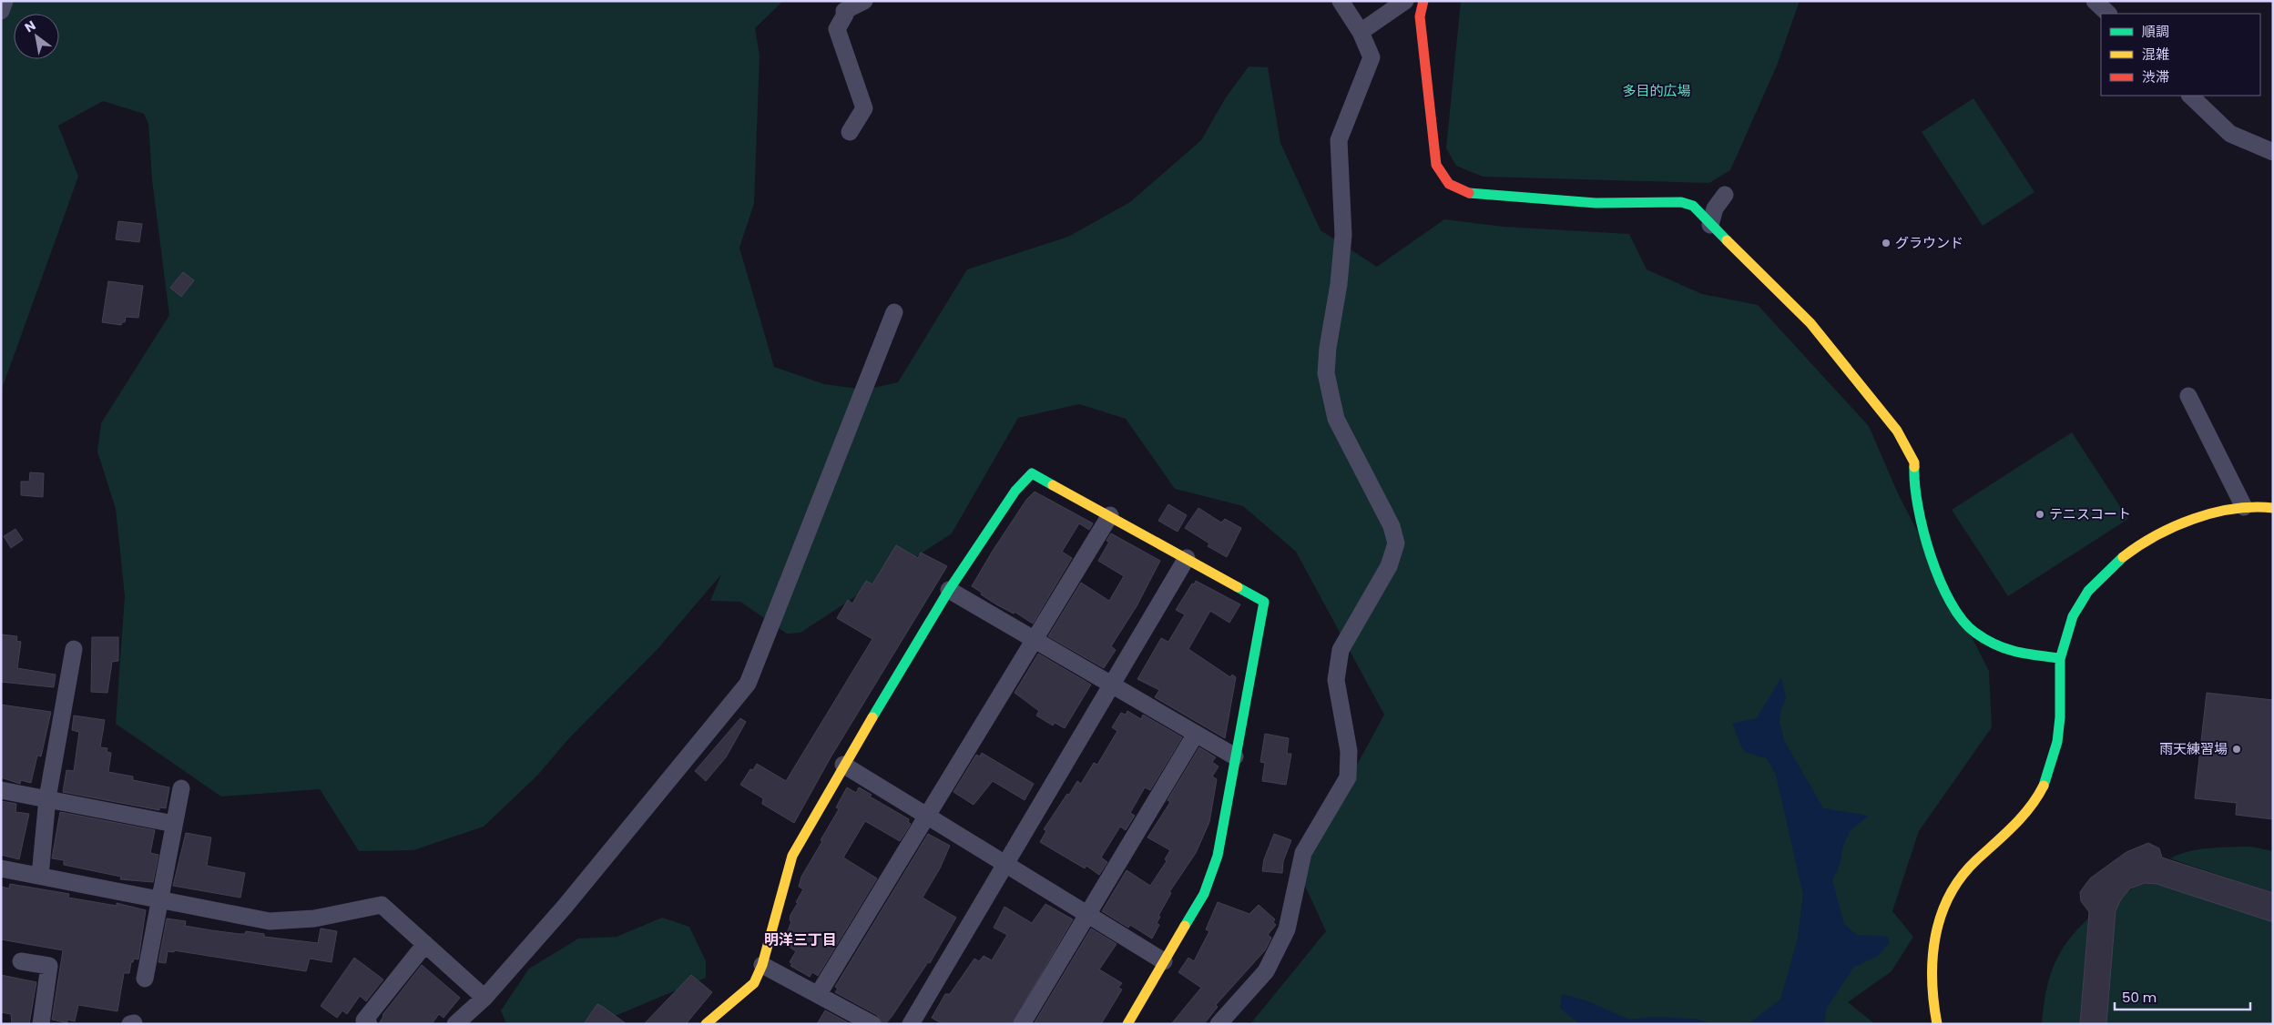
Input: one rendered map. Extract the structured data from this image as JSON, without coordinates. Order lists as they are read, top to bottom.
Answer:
{
  "districts": ["明洋三丁目"],
  "parks": ["多目的広場"],
  "places": ["グラウンド", "テニスコート", "雨天練習場"],
  "legend": ["順調", "混雑", "渋滞"],
  "scale_bar": "50 m",
  "north": "top left"
}
